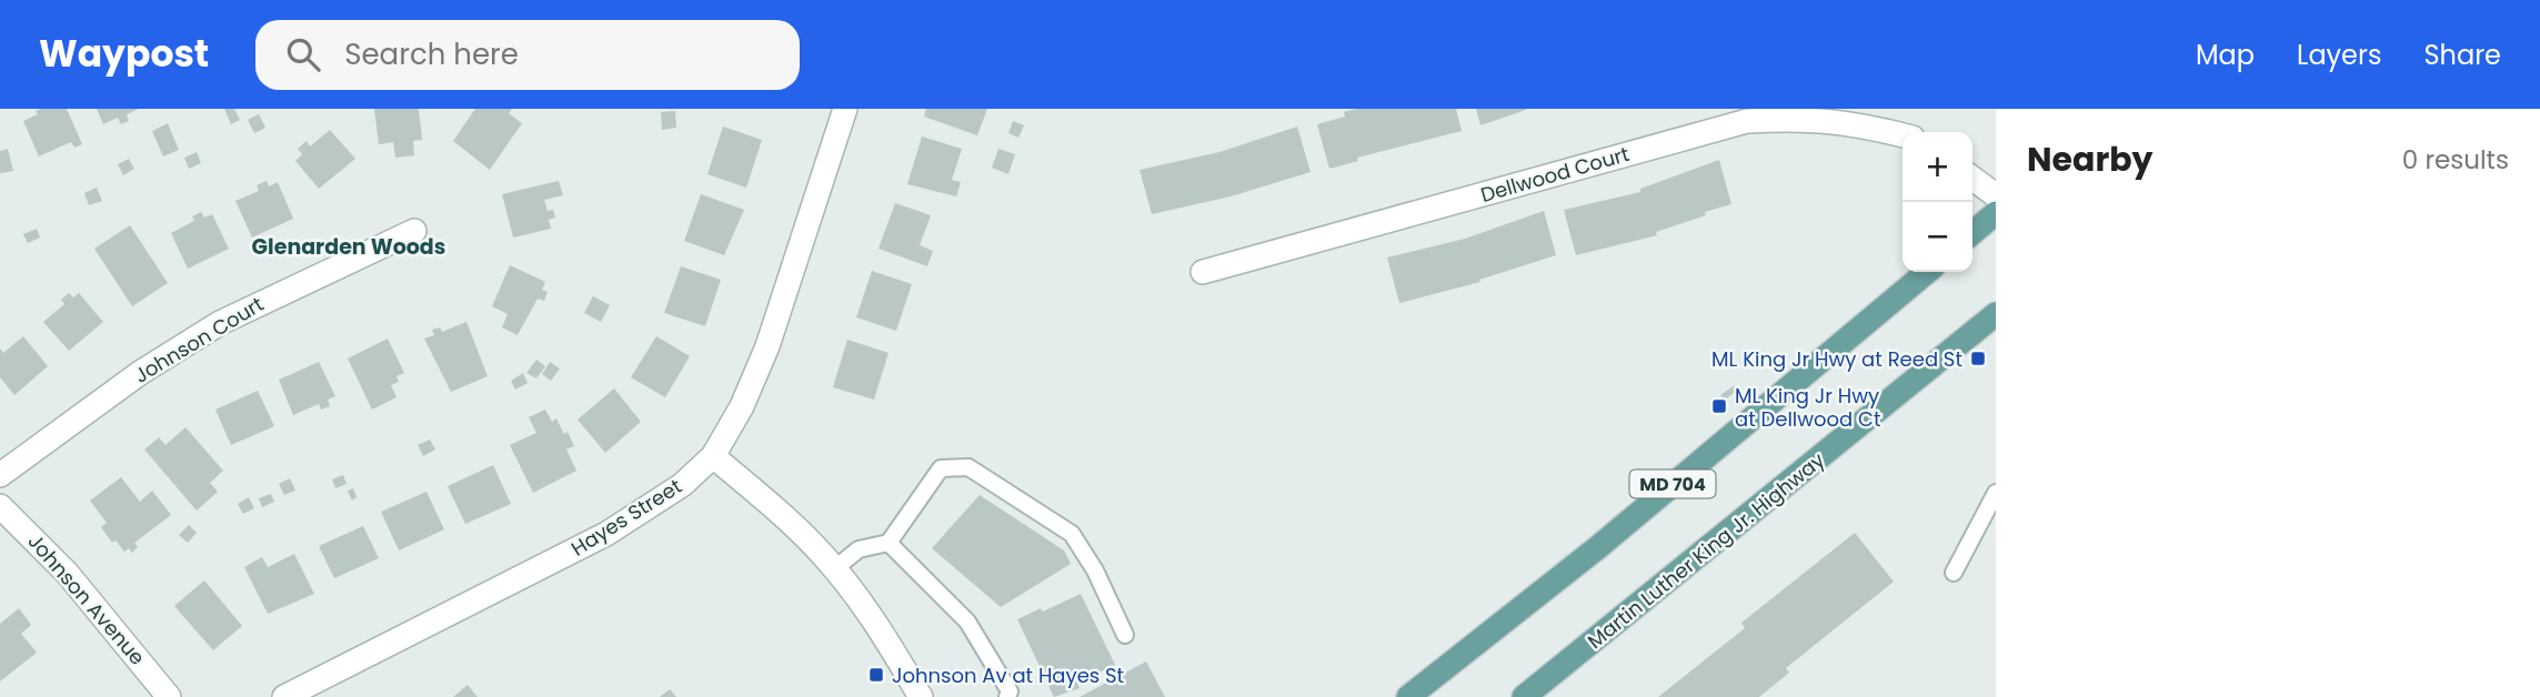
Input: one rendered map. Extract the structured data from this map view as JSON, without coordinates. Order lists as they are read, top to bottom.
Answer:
{
  "streets": {
    "main road": ["MD 704", "Martin Luther King Jr. Highway"],
    "street": [
      "Dellwood Court",
      "Johnson Court",
      "Hayes Street",
      "Johnson Avenue"
    ]
  },
  "districts": ["Glenarden Woods"],
  "places": {
    "transit": ["ML King Jr Hwy at Reed St", "ML King Jr Hwy at Dellwood Ct", "Johnson Av at Hayes St"]
  },
  "page": {
    "header": "Waypost",
    "search": "Search here",
    "nav": ["Map", "Layers", "Share"],
    "heading": ["Nearby", "0 results"],
    "map_buttons": ["+", "−"]
  }
}
